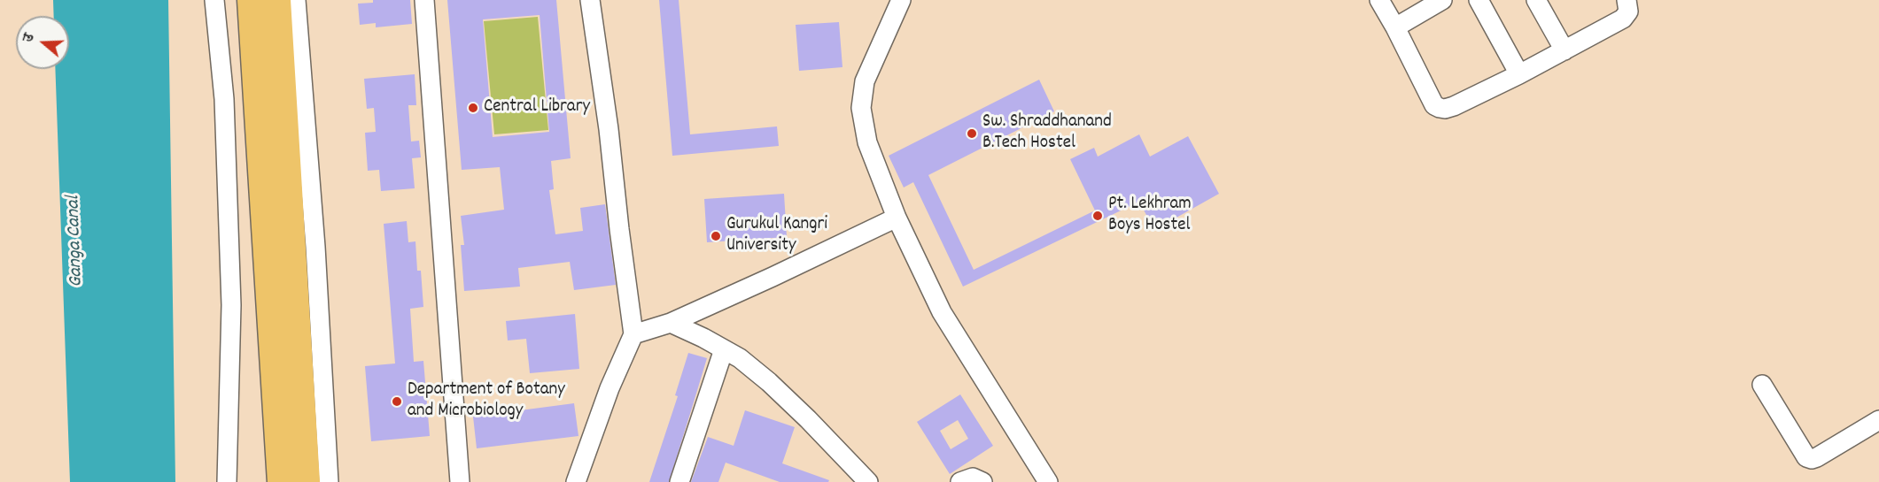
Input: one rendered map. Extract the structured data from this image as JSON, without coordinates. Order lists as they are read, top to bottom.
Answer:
{
  "water": ["Ganga Canal"],
  "places": [
    "Central Library",
    "Sw. Shraddhanand B.Tech Hostel",
    "Pt. Lekhram Boys Hostel",
    "Gurukul Kangri University",
    "Department of Botany and Microbiology"
  ],
  "north": "left"
}
